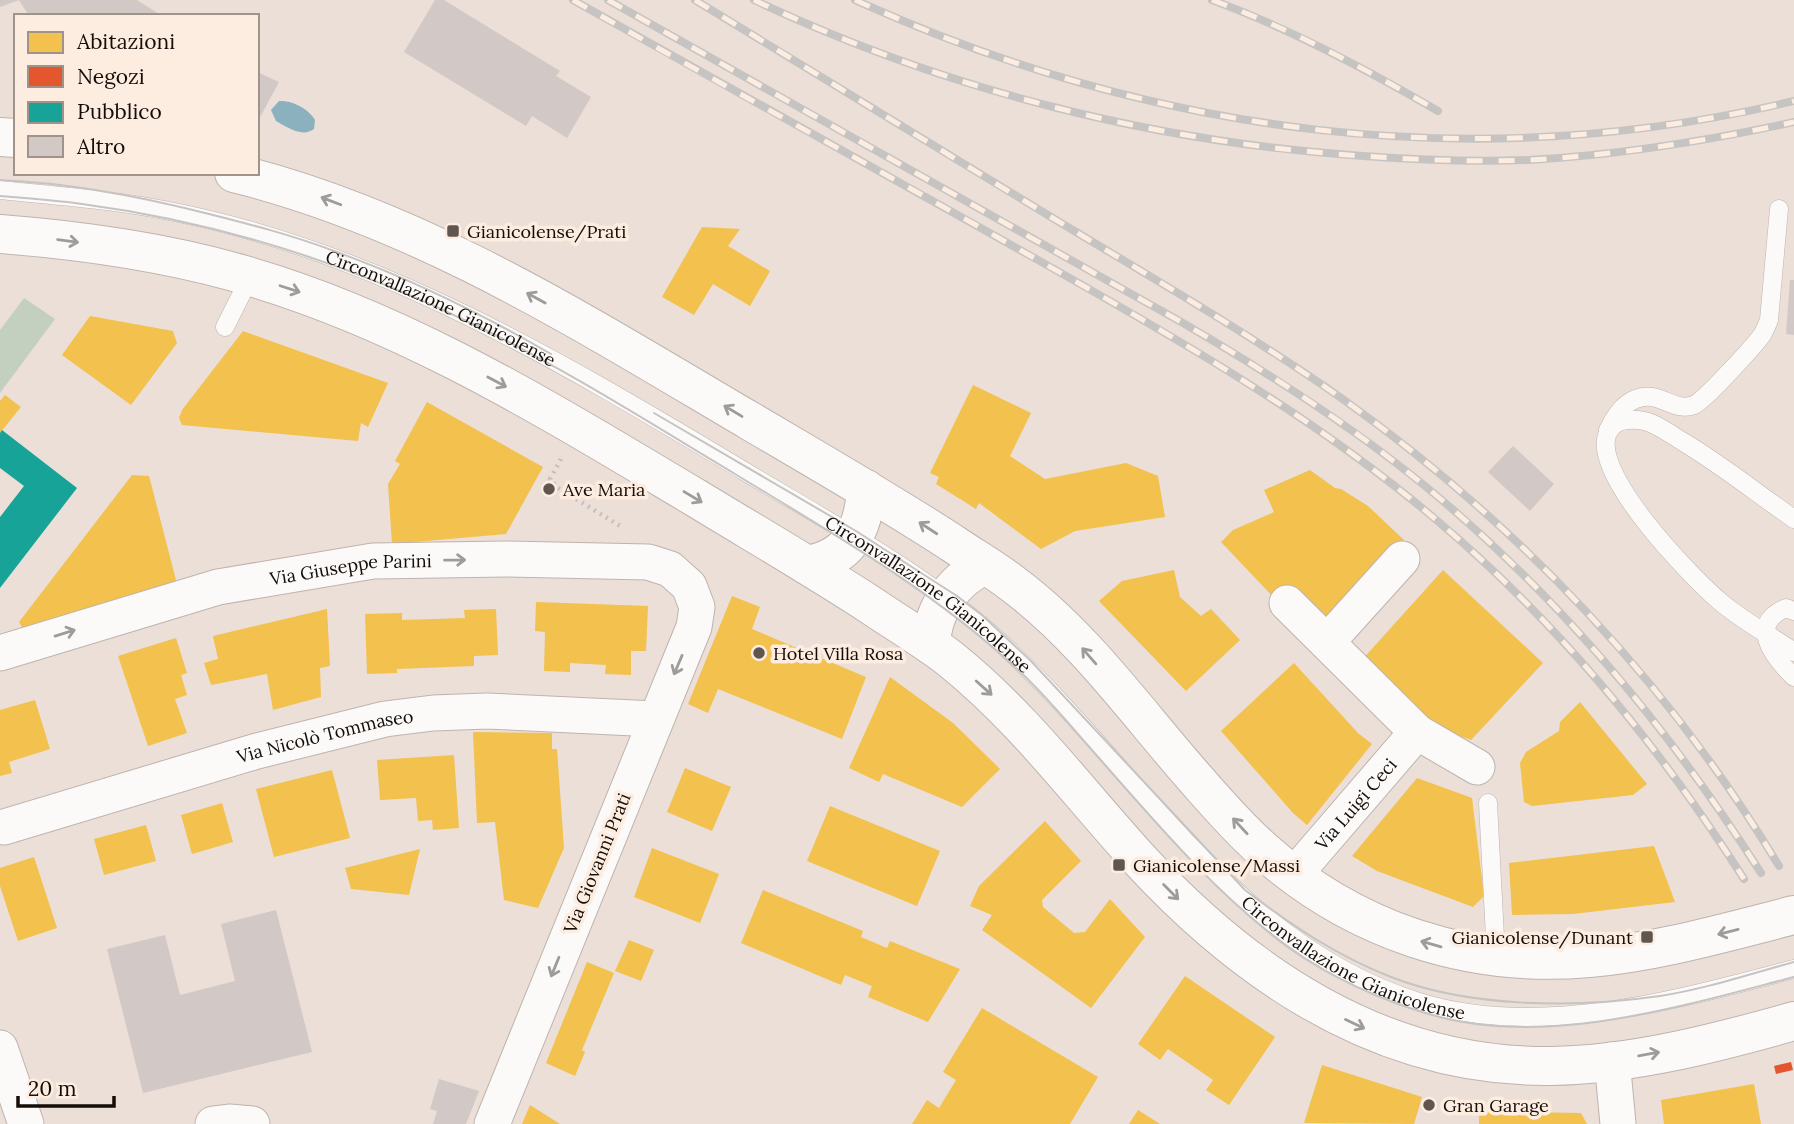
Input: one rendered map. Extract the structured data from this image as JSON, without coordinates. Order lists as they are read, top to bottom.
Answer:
{
  "streets": {
    "main road": ["Circonvallazione Gianicolense"],
    "street": [
      "Via Giuseppe Parini",
      "Via Nicolò Tommaseo",
      "Via Luigi Ceci",
      "Via Giovanni Prati"
    ]
  },
  "crossings": [
    ["Circonvallazione Gianicolense", "Via Luigi Ceci"],
    ["Via Giuseppe Parini", "Via Giovanni Prati"],
    ["Via Nicolò Tommaseo", "Via Giovanni Prati"]
  ],
  "one_way": ["Via Giuseppe Parini", "Via Giovanni Prati"],
  "places": {
    "transit": ["Gianicolense/Prati", "Gianicolense/Massi", "Gianicolense/Dunant"],
    "other": ["Ave Maria", "Hotel Villa Rosa", "Gran Garage"]
  },
  "legend": [
    "Abitazioni",
    "Negozi",
    "Pubblico",
    "Altro"
  ],
  "scale_bar": "20 m"
}
